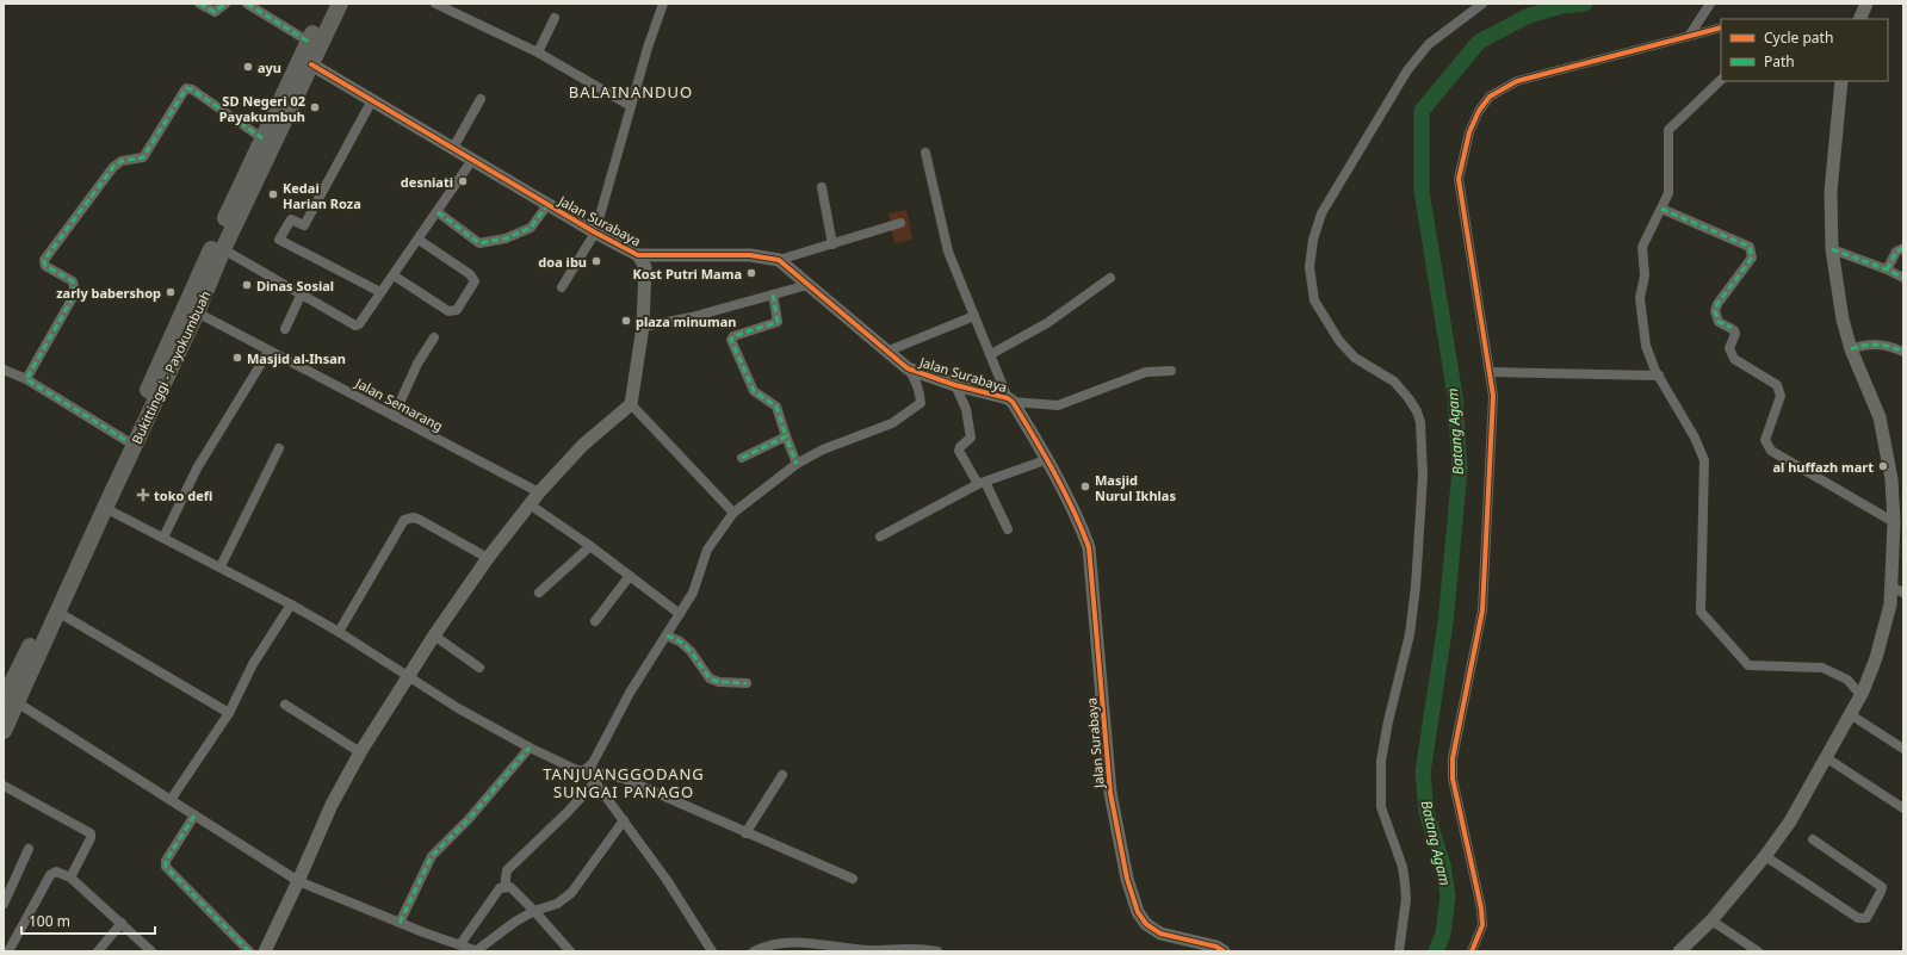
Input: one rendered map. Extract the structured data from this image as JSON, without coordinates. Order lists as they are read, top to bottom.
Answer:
{
  "streets": {
    "highway": ["Bukittinggi - Payokumbuah"],
    "street": ["Jalan Surabaya", "Jalan Semarang"]
  },
  "crossings": [
    ["Jalan Surabaya", "Bukittinggi - Payokumbuah"],
    ["Bukittinggi - Payokumbuah", "Jalan Semarang"]
  ],
  "districts": ["BALAINANDUO", "TANJUANGGODANG SUNGAI PANAGO"],
  "water": ["Batang Agam"],
  "places": {
    "other": [
      "ayu",
      "SD Negeri 02 Payakumbuh",
      "desniati",
      "Kedai Harian Roza",
      "doa ibu",
      "Kost Putri Mama",
      "Dinas Sosial",
      "zarly babershop",
      "plaza minuman",
      "Masjid al-Ihsan",
      "al huffazh mart",
      "Masjid Nurul Ikhlas"
    ],
    "health": ["toko defi"]
  },
  "legend": ["Cycle path", "Path"],
  "scale_bar": "100 m"
}
